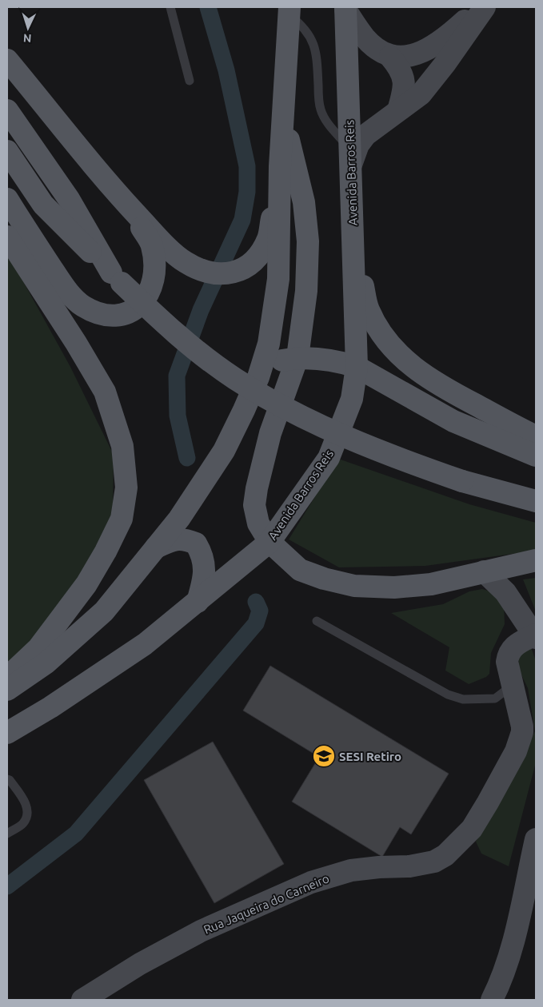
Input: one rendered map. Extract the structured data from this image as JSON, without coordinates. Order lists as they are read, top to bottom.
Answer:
{
  "streets": {
    "main road": ["Avenida Barros Reis", "Rua Jaqueira do Carneiro"]
  },
  "places": {
    "school or university": ["SESI Retiro"]
  },
  "north": "bottom"
}
